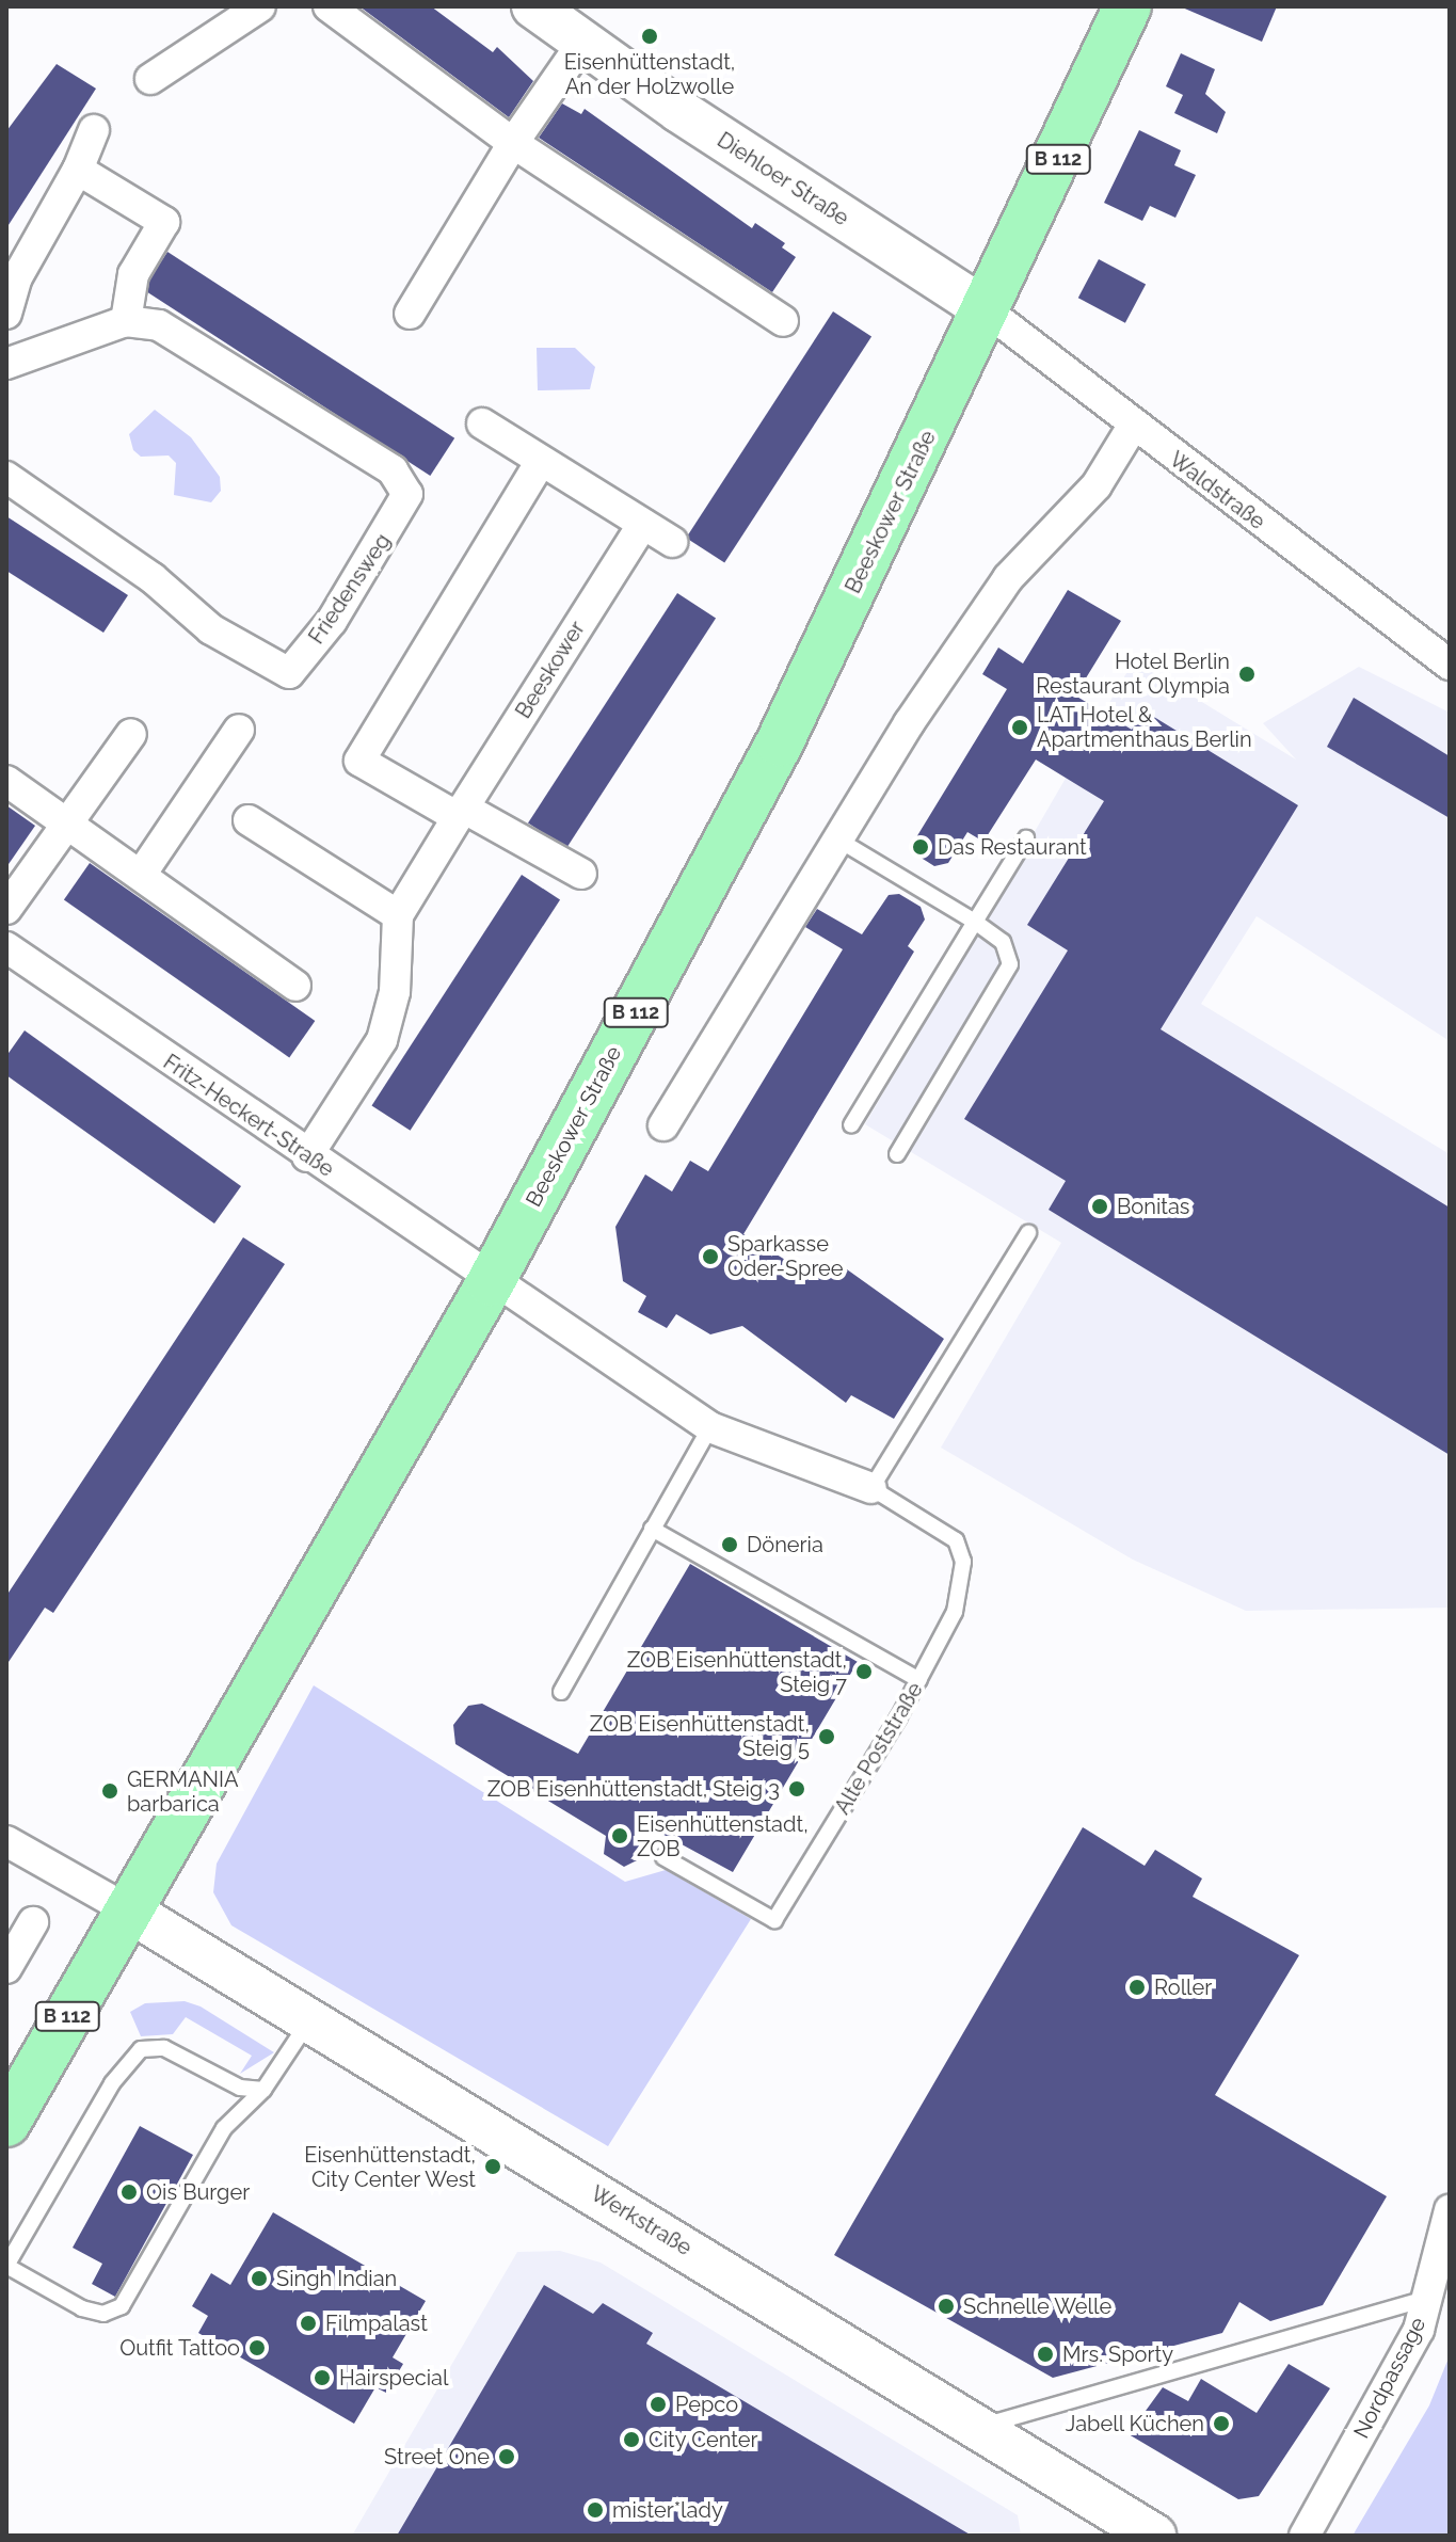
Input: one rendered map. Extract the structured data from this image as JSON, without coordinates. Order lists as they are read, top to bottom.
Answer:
{
  "streets": {
    "main road": ["B 112", "Beeskower Straße"],
    "street": [
      "Diehloer Straße",
      "Waldstraße",
      "Friedensweg",
      "Beeskower",
      "Fritz-Heckert-Straße",
      "Alte Poststraße",
      "Werkstraße",
      "Nordpassage"
    ]
  },
  "crossings": [
    ["Diehloer Straße", "Waldstraße"],
    ["Diehloer Straße", "Beeskower Straße"],
    ["Waldstraße", "Beeskower Straße"],
    ["Beeskower Straße", "Fritz-Heckert-Straße"],
    ["Beeskower Straße", "Alte Poststraße"],
    ["Beeskower Straße", "Werkstraße"],
    ["Fritz-Heckert-Straße", "Alte Poststraße"]
  ],
  "places": [
    "Eisenhüttenstadt, An der Holzwolle",
    "Hotel Berlin Restaurant Olympia",
    "LAT Hotel & Apartmenthaus Berlin",
    "Das Restaurant",
    "Bonitas",
    "Sparkasse Oder-Spree",
    "Döneria",
    "ZOB Eisenhüttenstadt, Steig 7",
    "ZOB Eisenhüttenstadt, Steig 5",
    "ZOB Eisenhüttenstadt, Steig 3",
    "GERMANIA barbarica",
    "Eisenhüttenstadt, ZOB",
    "Roller",
    "Eisenhüttenstadt, City Center West",
    "Ois Burger",
    "Singh Indian",
    "Schnelle Welle",
    "Filmpalast",
    "Outfit Tattoo",
    "Mrs. Sporty",
    "Hairspecial",
    "Pepco",
    "Jabell Küchen",
    "City Center",
    "Street One",
    "mister*lady"
  ]
}
